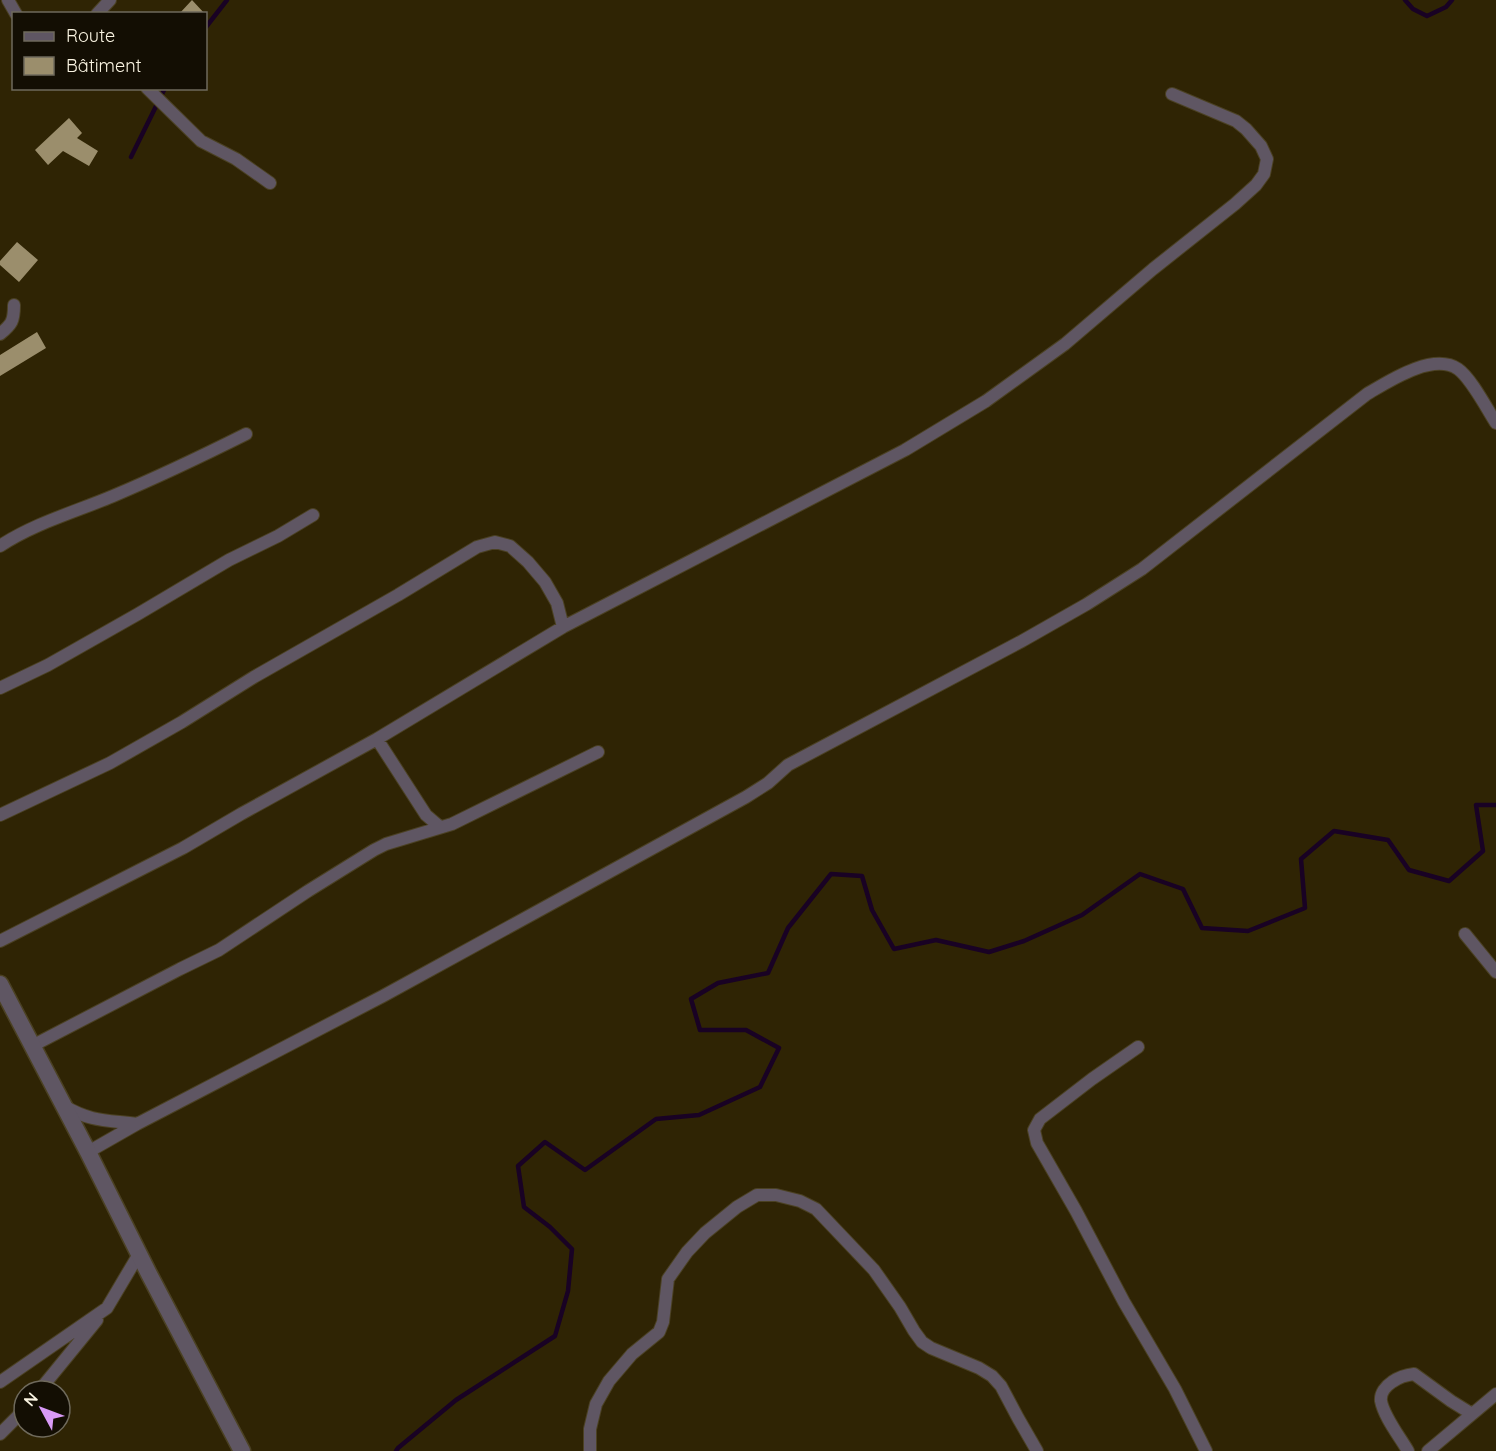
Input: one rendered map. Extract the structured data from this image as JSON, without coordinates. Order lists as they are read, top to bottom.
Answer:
{
  "legend": ["Route", "Bâtiment"],
  "north": "top left"
}
